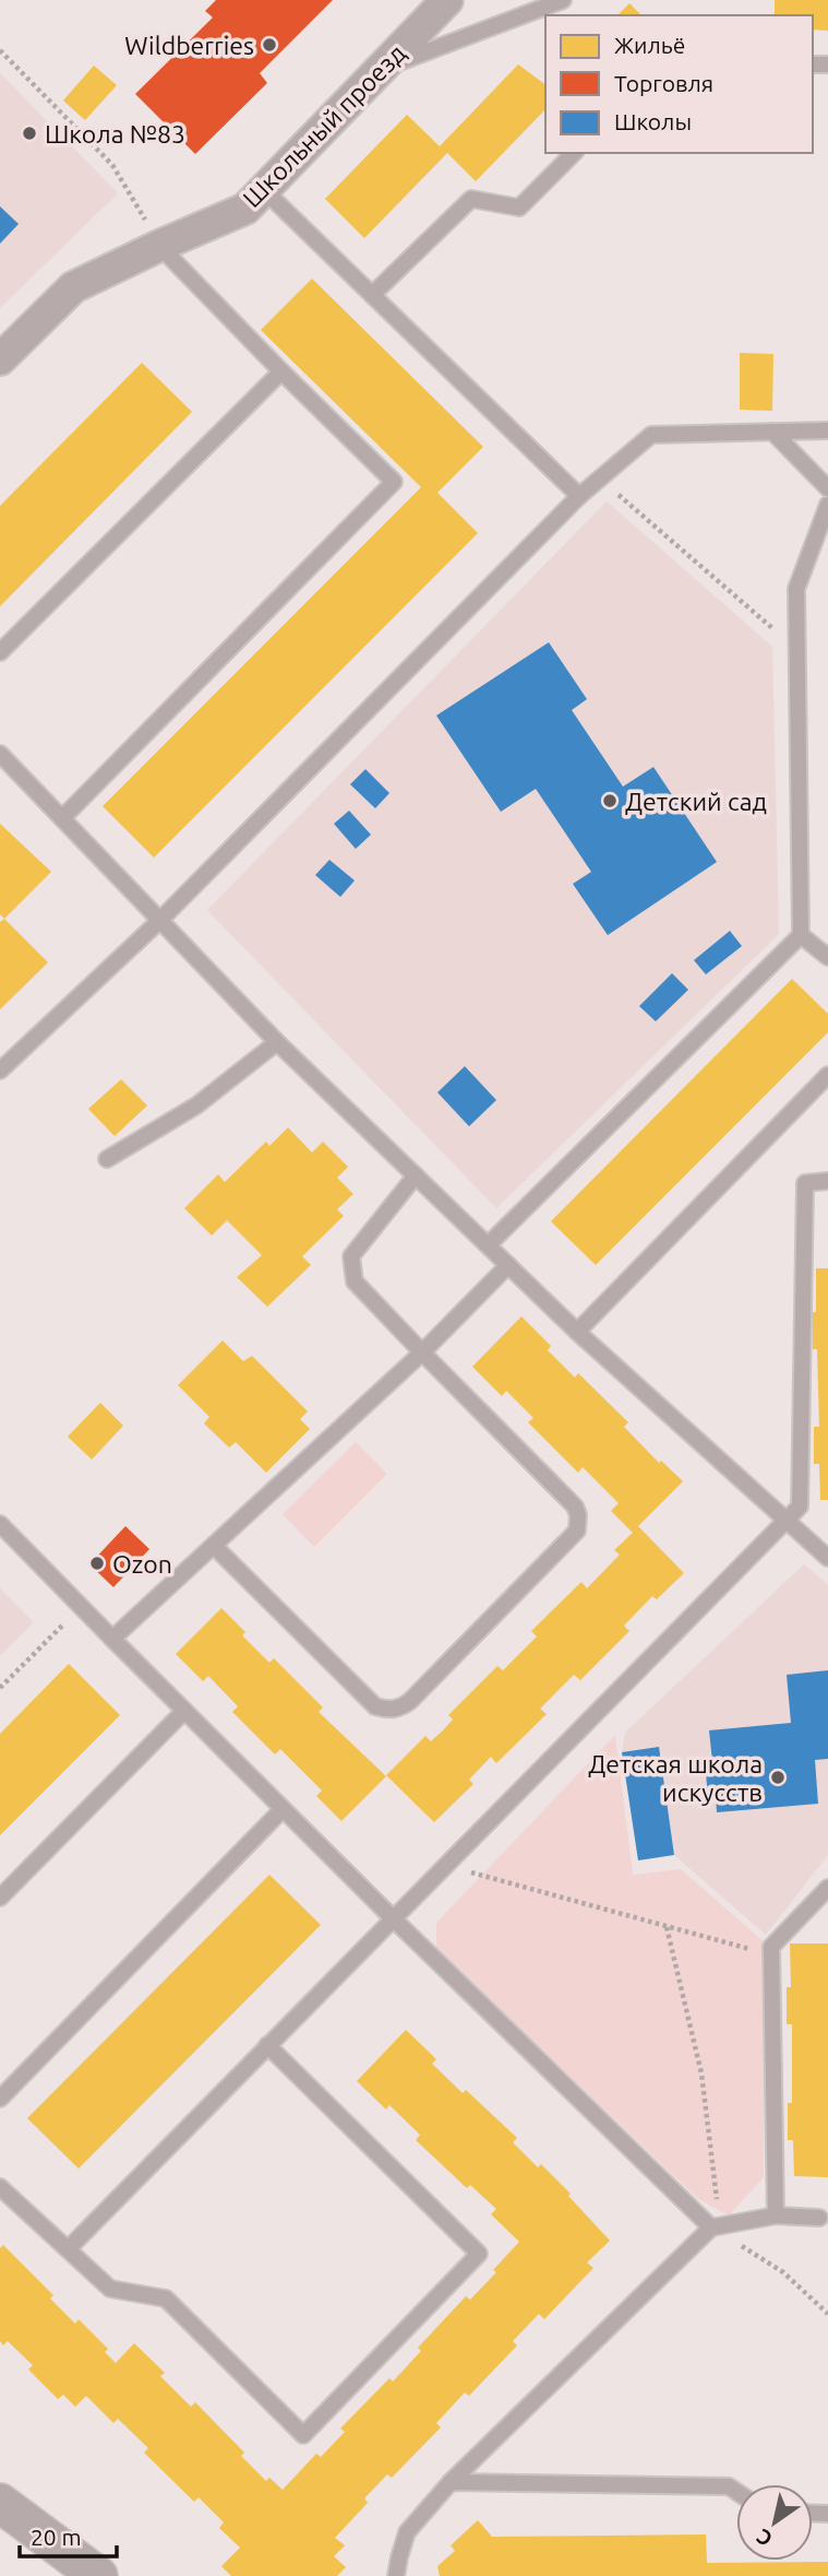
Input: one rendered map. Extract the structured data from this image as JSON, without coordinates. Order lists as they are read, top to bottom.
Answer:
{
  "streets": {
    "street": ["Школьный проезд"]
  },
  "places": [
    "Wildberries",
    "Школа №83",
    "Детский сад",
    "Ozon",
    "Детская школа искусств"
  ],
  "legend": ["Жильё", "Торговля", "Школы"],
  "scale_bar": "20 m",
  "north": "bottom left"
}
